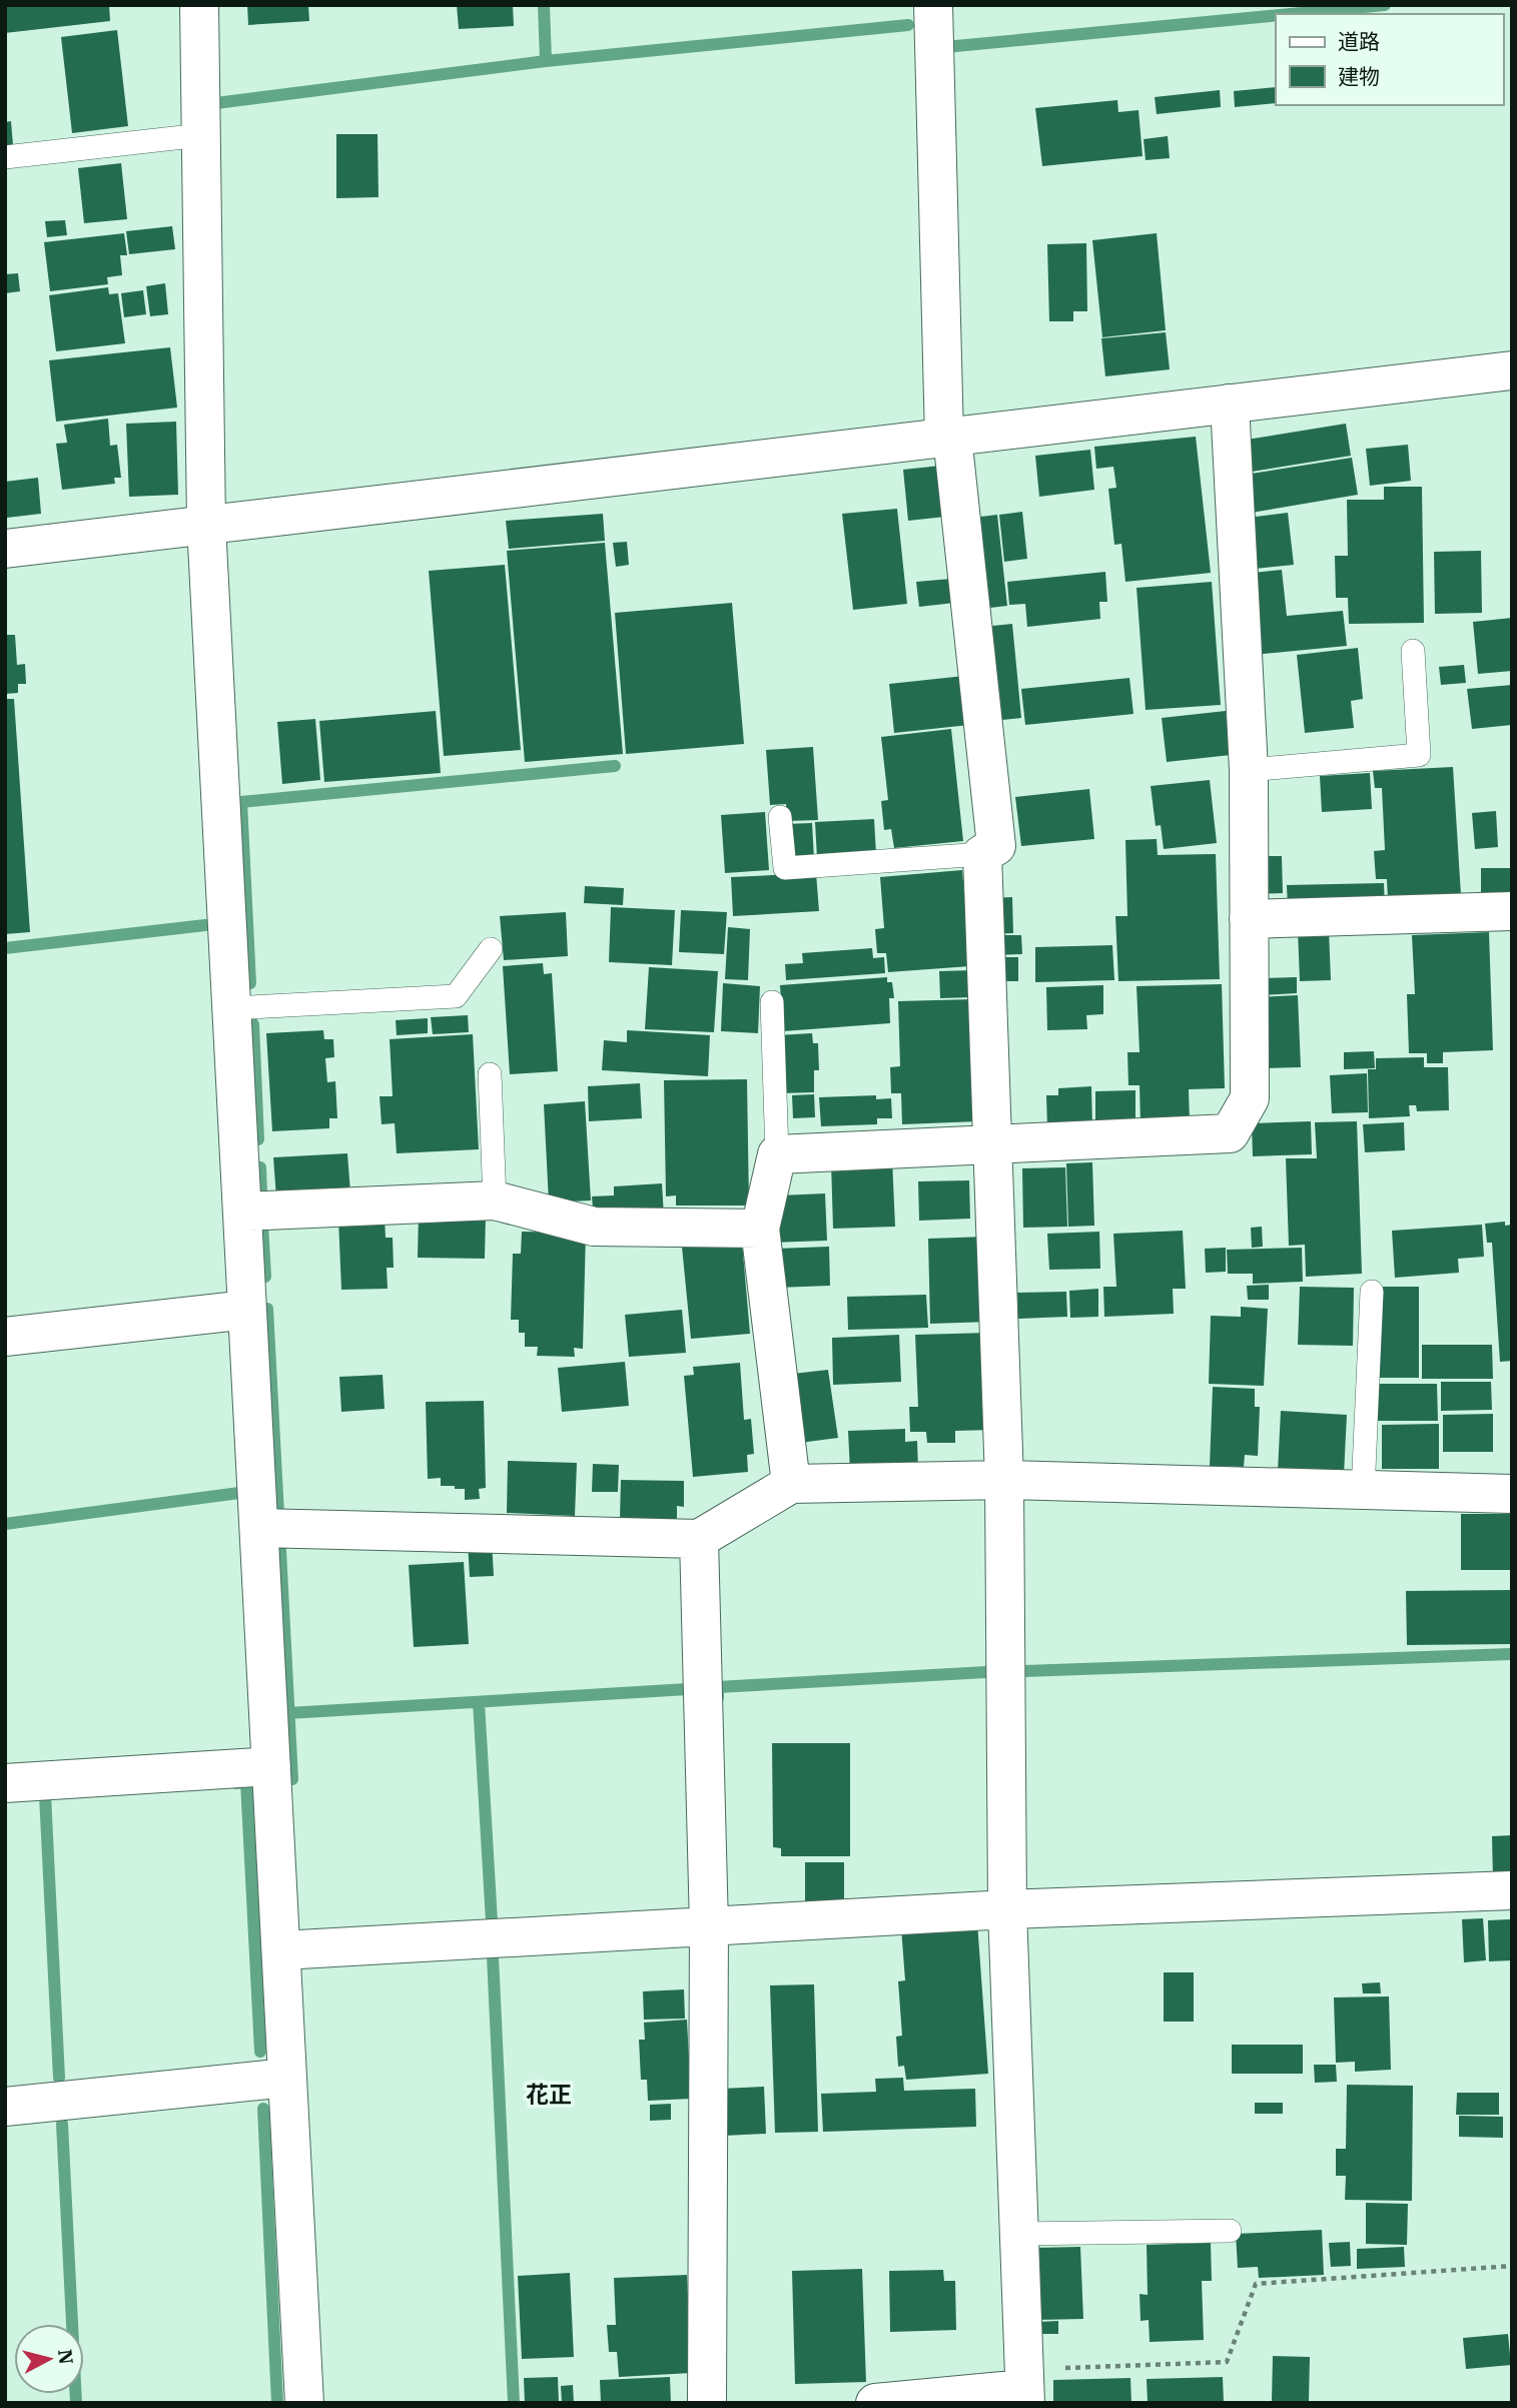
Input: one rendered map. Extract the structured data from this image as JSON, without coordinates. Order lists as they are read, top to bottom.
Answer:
{
  "districts": ["花正"],
  "legend": ["道路", "建物"],
  "north": "right"
}
